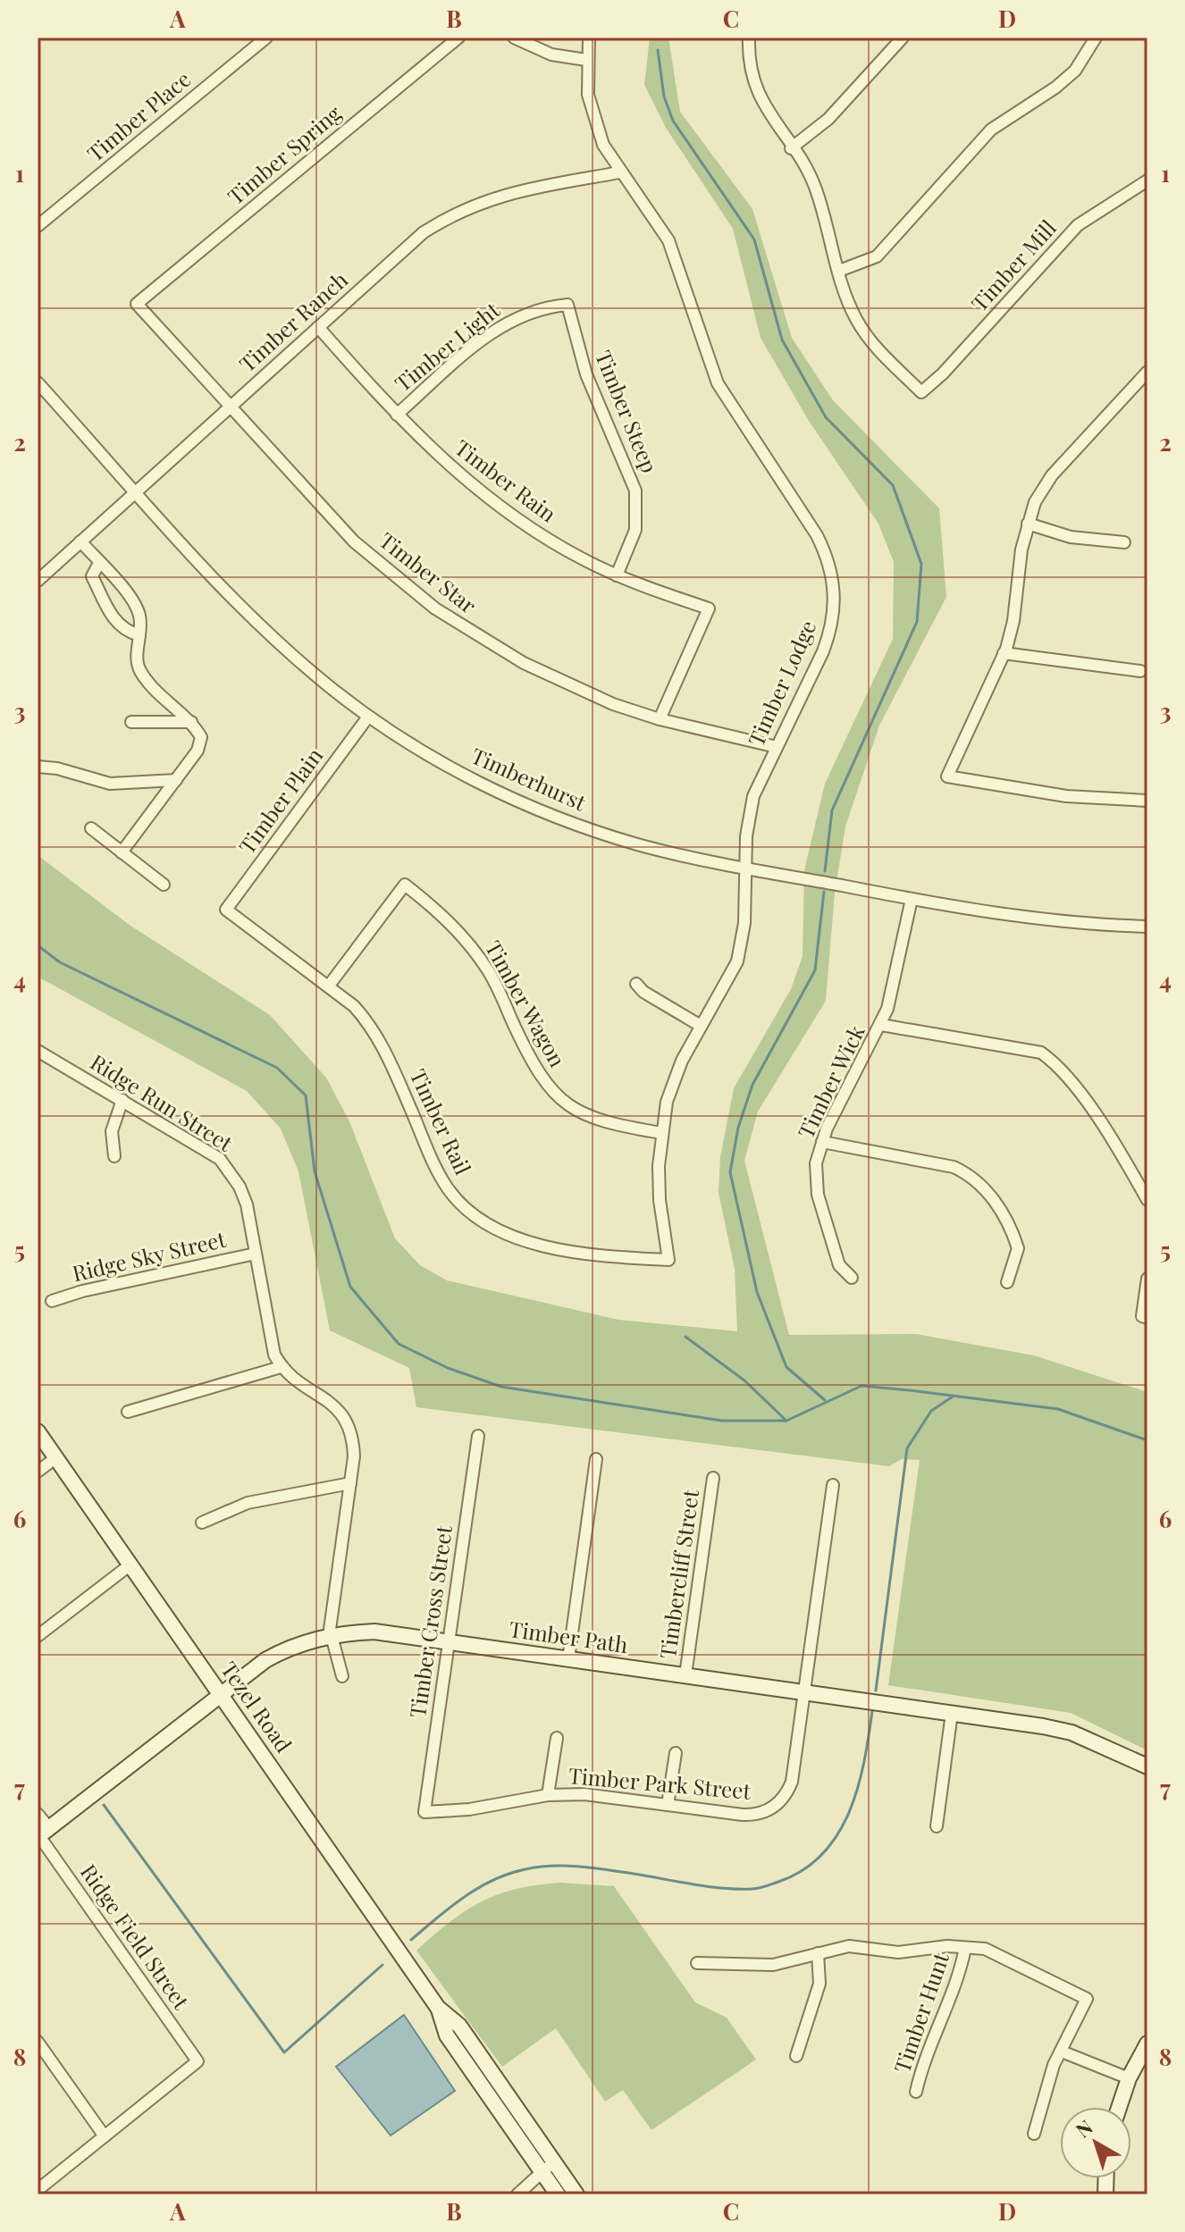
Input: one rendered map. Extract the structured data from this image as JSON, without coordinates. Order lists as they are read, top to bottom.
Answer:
{
  "streets": {
    "street": [
      "Timber Place",
      "Timber Spring",
      "Timber Mill",
      "Timber Ranch",
      "Timber Light",
      "Timber Steep",
      "Timber Rain",
      "Timber Star",
      "Timber Lodge",
      "Timberhurst",
      "Timber Plain",
      "Timber Wagon",
      "Timber Wick",
      "Ridge Run Street",
      "Timber Rail",
      "Ridge Sky Street",
      "Timbercliff Street",
      "Timber Cross Street",
      "Timber Path",
      "Tezel Road",
      "Timber Park Street",
      "Ridge Field Street",
      "Timber Hunt"
    ]
  },
  "crossings": [
    ["Timber Spring", "Timber Star"],
    ["Timber Ranch", "Timber Rain"],
    ["Timber Ranch", "Timber Star"],
    ["Timber Ranch", "Timber Lodge"],
    ["Timber Ranch", "Timberhurst"],
    ["Timber Light", "Timber Steep"],
    ["Timber Light", "Timber Rain"],
    ["Timber Steep", "Timber Rain"],
    ["Timber Rain", "Timber Star"],
    ["Timber Star", "Timber Lodge"],
    ["Timber Lodge", "Timberhurst"],
    ["Timber Lodge", "Timber Wagon"],
    ["Timber Lodge", "Timber Rail"],
    ["Timberhurst", "Timber Plain"],
    ["Timberhurst", "Timber Wick"],
    ["Timber Plain", "Timber Rail"],
    ["Timber Wagon", "Timber Rail"],
    ["Ridge Run Street", "Ridge Sky Street"],
    ["Timbercliff Street", "Timber Path"],
    ["Timber Cross Street", "Timber Path"],
    ["Timber Cross Street", "Timber Park Street"],
    ["Timber Path", "Tezel Road"],
    ["Timber Path", "Timber Park Street"],
    ["Timber Path", "Ridge Field Street"]
  ],
  "north": "top left",
  "grid": {
    "columns": [
      "A",
      "B",
      "C",
      "D"
    ],
    "rows": [
      "1",
      "2",
      "3",
      "4",
      "5",
      "6",
      "7",
      "8"
    ]
  }
}
